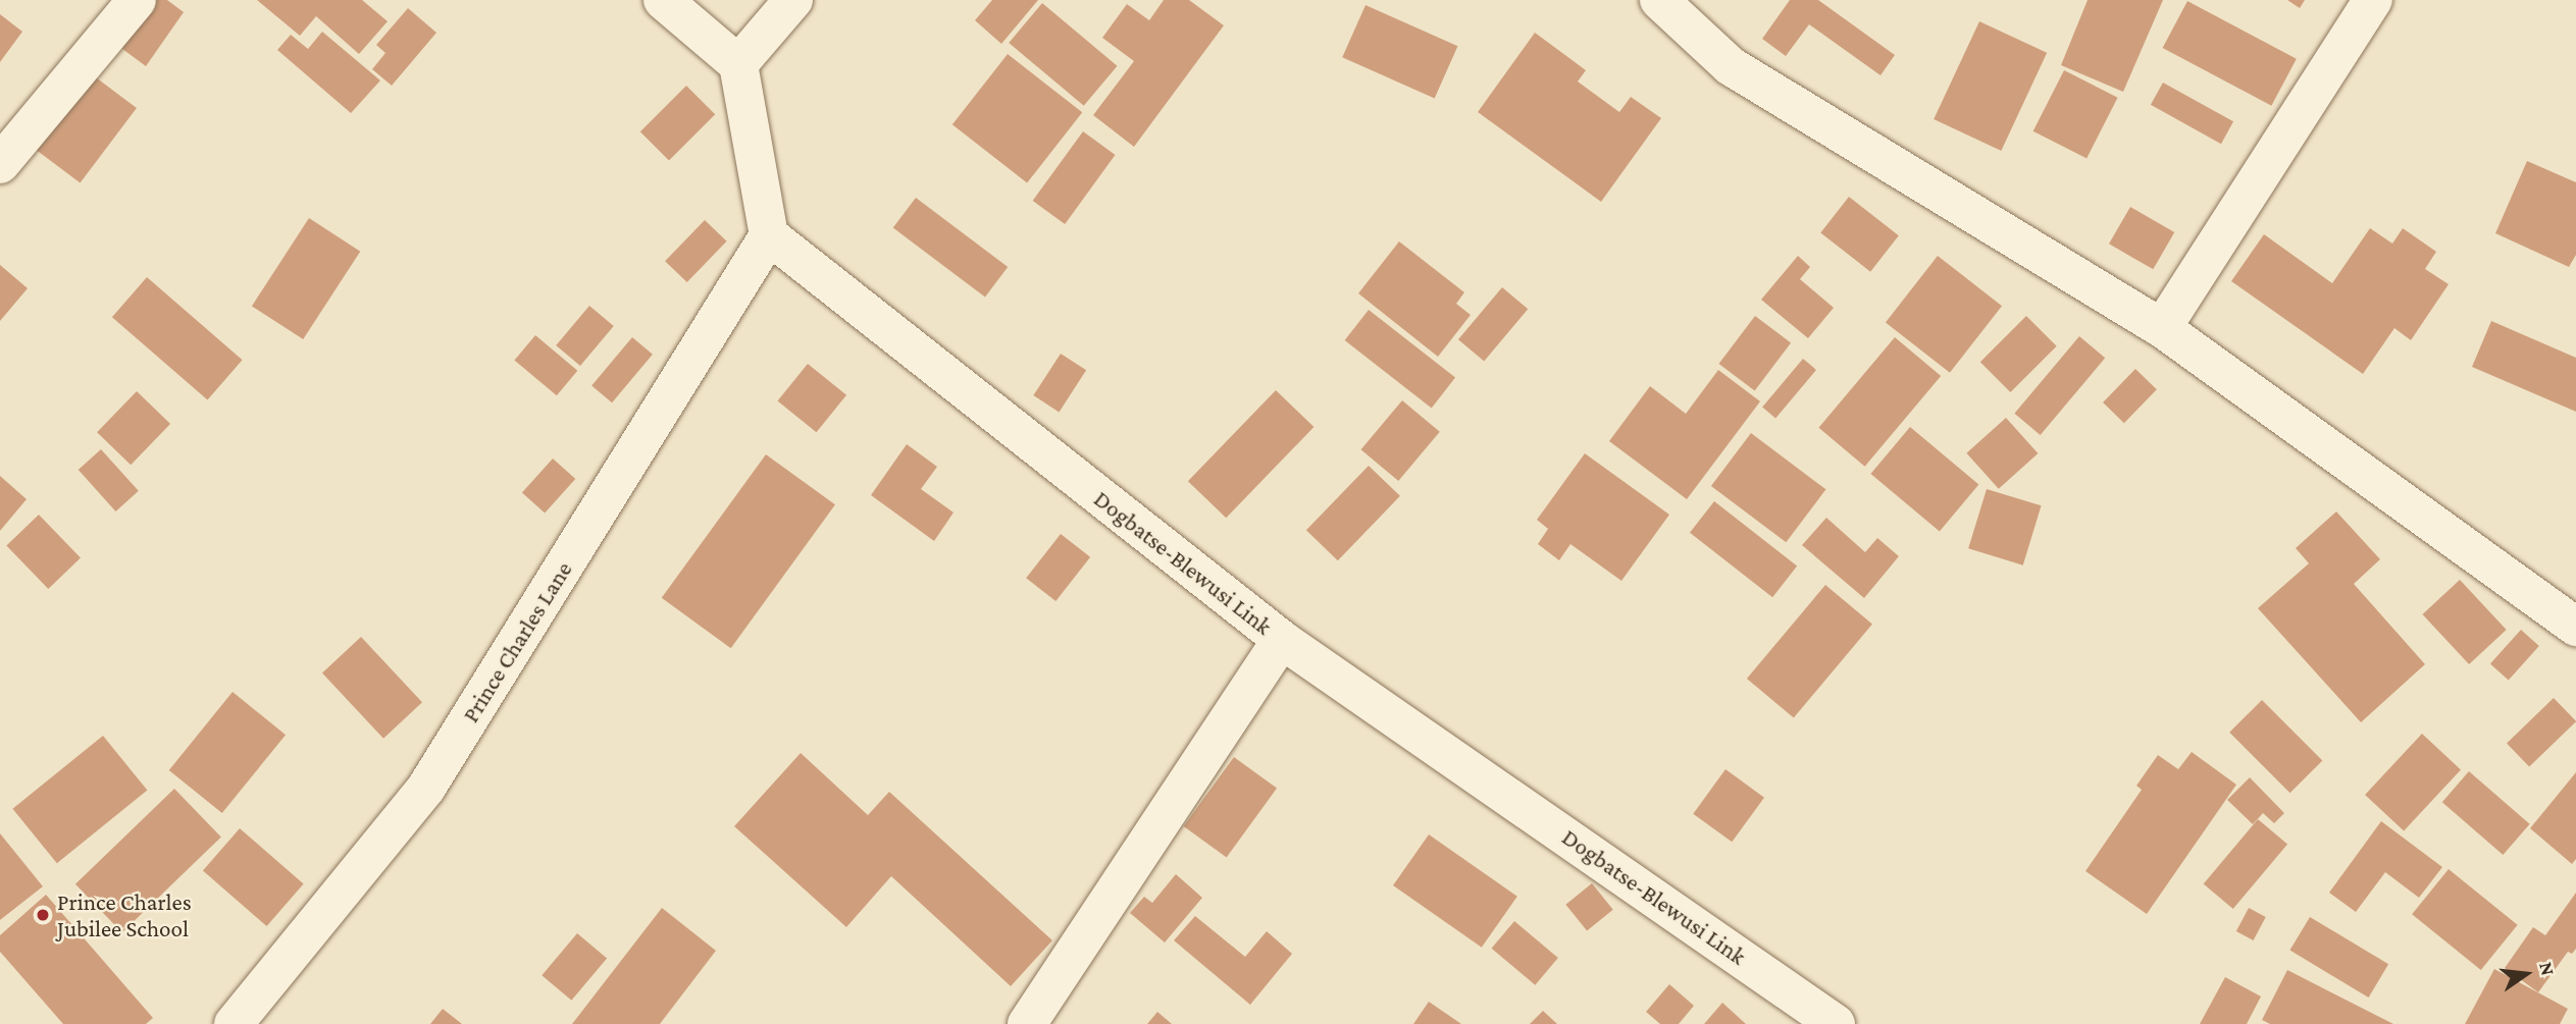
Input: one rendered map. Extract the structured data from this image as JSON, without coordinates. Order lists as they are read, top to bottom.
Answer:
{
  "streets": {
    "street": ["Dogbatse-Blewusi Link", "Prince Charles Lane"]
  },
  "crossings": [
    ["Dogbatse-Blewusi Link", "Prince Charles Lane"]
  ],
  "places": ["Prince Charles Jubilee School"],
  "north": "right"
}
